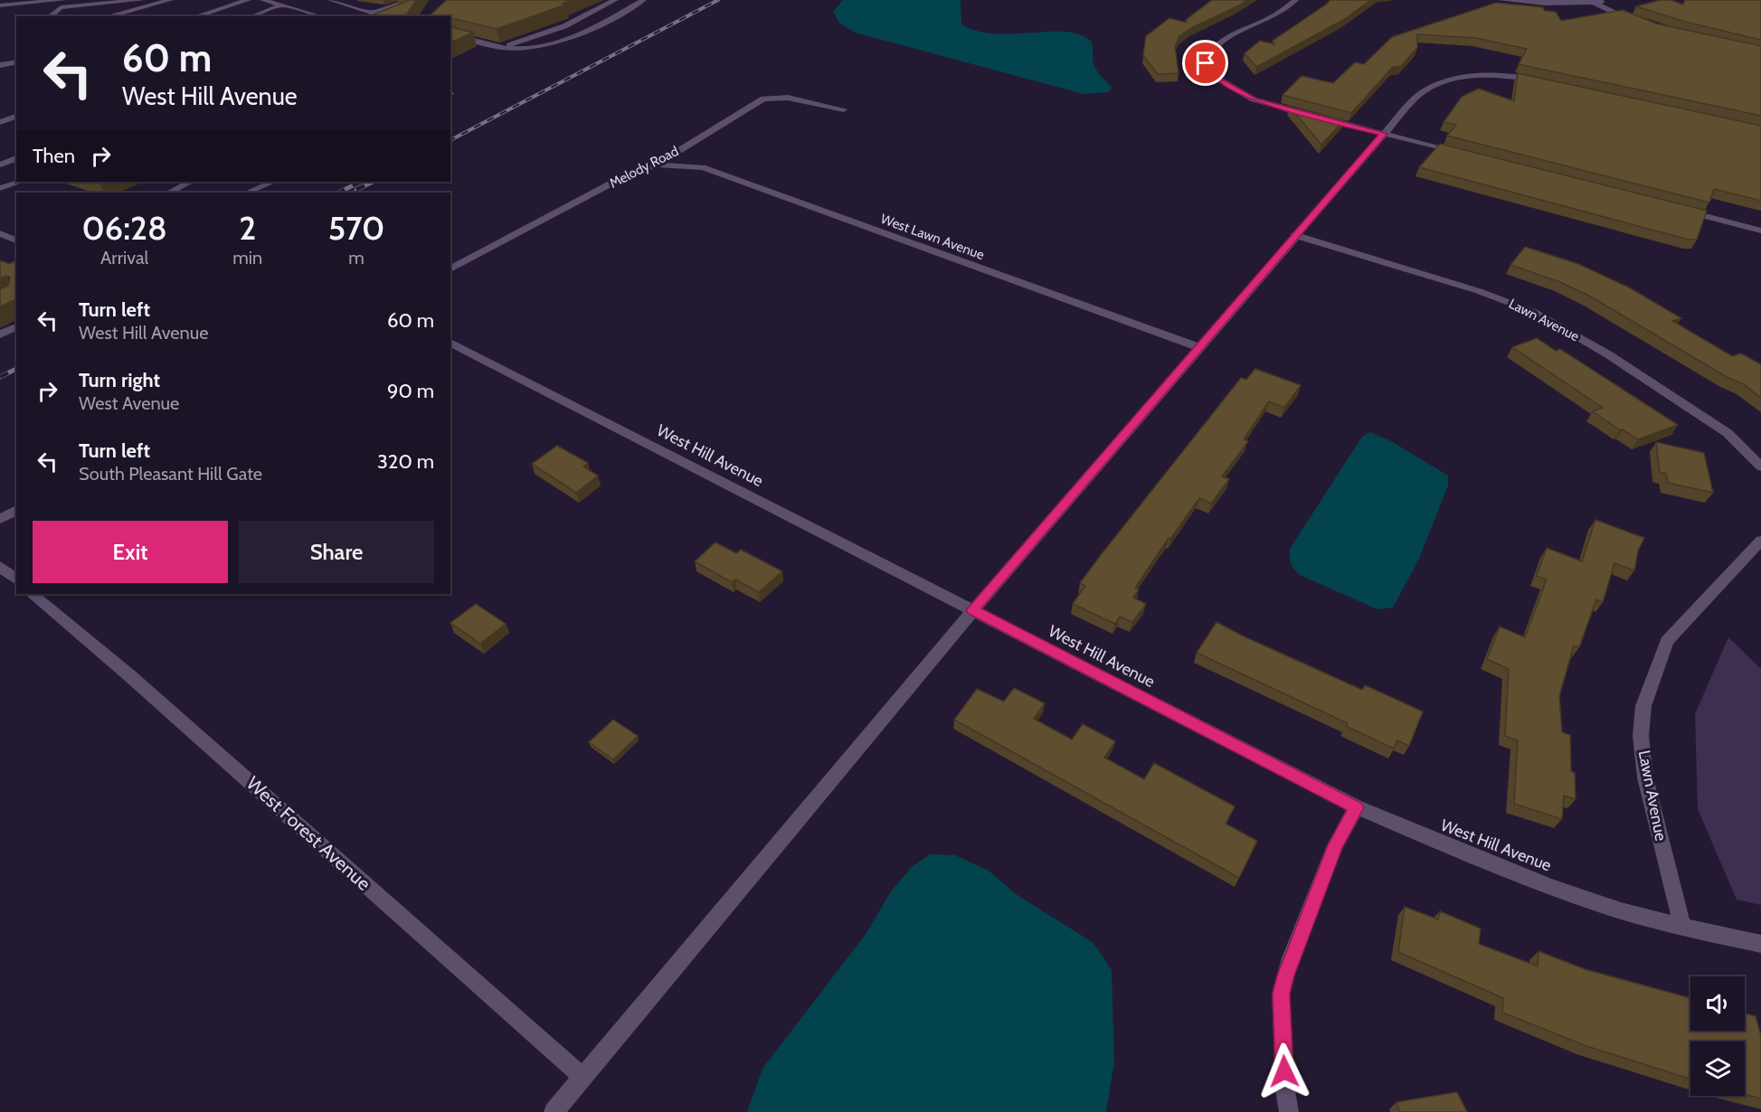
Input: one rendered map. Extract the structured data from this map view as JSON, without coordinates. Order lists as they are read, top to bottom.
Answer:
{
  "streets": {
    "street": [
      "Melody Road",
      "West Lawn Avenue",
      "Lawn Avenue",
      "West Hill Avenue",
      "West Forest Avenue"
    ]
  },
  "crossings": [
    ["Melody Road", "West Lawn Avenue"],
    ["Lawn Avenue", "West Hill Avenue"]
  ],
  "page": {
    "turn": ["60 m", "West Hill Avenue"],
    "then": "Then",
    "eta": [
      "06:28",
      "Arrival",
      "2",
      "min",
      "570",
      "m"
    ],
    "list": [
      {
        "name": "Turn left",
        "note": "West Hill Avenue",
        "value": "60 m"
      },
      {
        "name": "Turn right",
        "note": "West Avenue",
        "value": "90 m"
      },
      {
        "name": "Turn left",
        "note": "South Pleasant Hill Gate",
        "value": "320 m"
      }
    ],
    "buttons": ["Exit", "Share"]
  }
}
